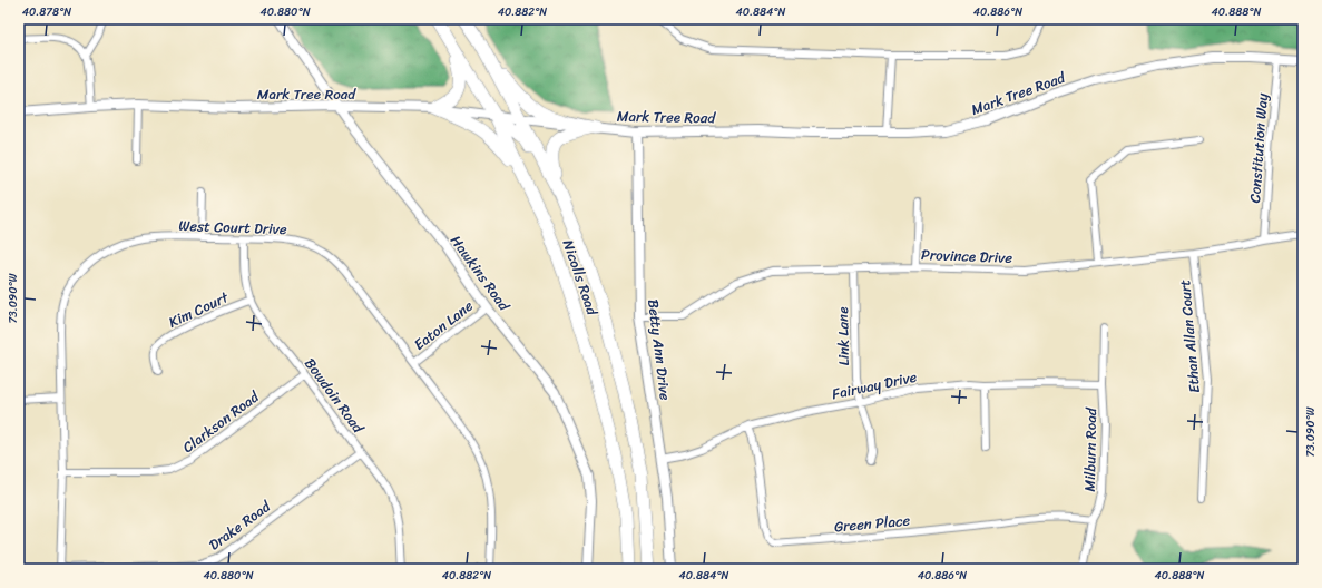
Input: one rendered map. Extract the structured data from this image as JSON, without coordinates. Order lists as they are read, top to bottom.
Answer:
{
  "streets": {
    "highway": ["Nicolls Road"],
    "street": [
      "Mark Tree Road",
      "Constitution Way",
      "West Court Drive",
      "Province Drive",
      "Hawkins Road",
      "Kim Court",
      "Eaton Lane",
      "Link Lane",
      "Ethan Allan Court",
      "Betty Ann Drive",
      "Fairway Drive",
      "Bowdoin Road",
      "Clarkson Road",
      "Milburn Road",
      "Green Place",
      "Drake Road"
    ]
  },
  "crossings": [
    ["Mark Tree Road", "Constitution Way"],
    ["Mark Tree Road", "Hawkins Road"],
    ["Mark Tree Road", "Nicolls Road"],
    ["Mark Tree Road", "Betty Ann Drive"],
    ["Constitution Way", "Province Drive"],
    ["West Court Drive", "Eaton Lane"],
    ["West Court Drive", "Bowdoin Road"],
    ["West Court Drive", "Clarkson Road"],
    ["West Court Drive", "Drake Road"],
    ["Province Drive", "Link Lane"],
    ["Province Drive", "Ethan Allan Court"],
    ["Province Drive", "Betty Ann Drive"],
    ["Hawkins Road", "Eaton Lane"],
    ["Kim Court", "Bowdoin Road"],
    ["Link Lane", "Fairway Drive"],
    ["Betty Ann Drive", "Fairway Drive"],
    ["Fairway Drive", "Milburn Road"],
    ["Fairway Drive", "Green Place"],
    ["Bowdoin Road", "Clarkson Road"],
    ["Bowdoin Road", "Drake Road"],
    ["Milburn Road", "Green Place"]
  ],
  "coordinates": [
    "40.878°N",
    "40.880°N",
    "40.882°N",
    "40.884°N",
    "40.886°N",
    "40.888°N",
    "73.090°W"
  ]
}
